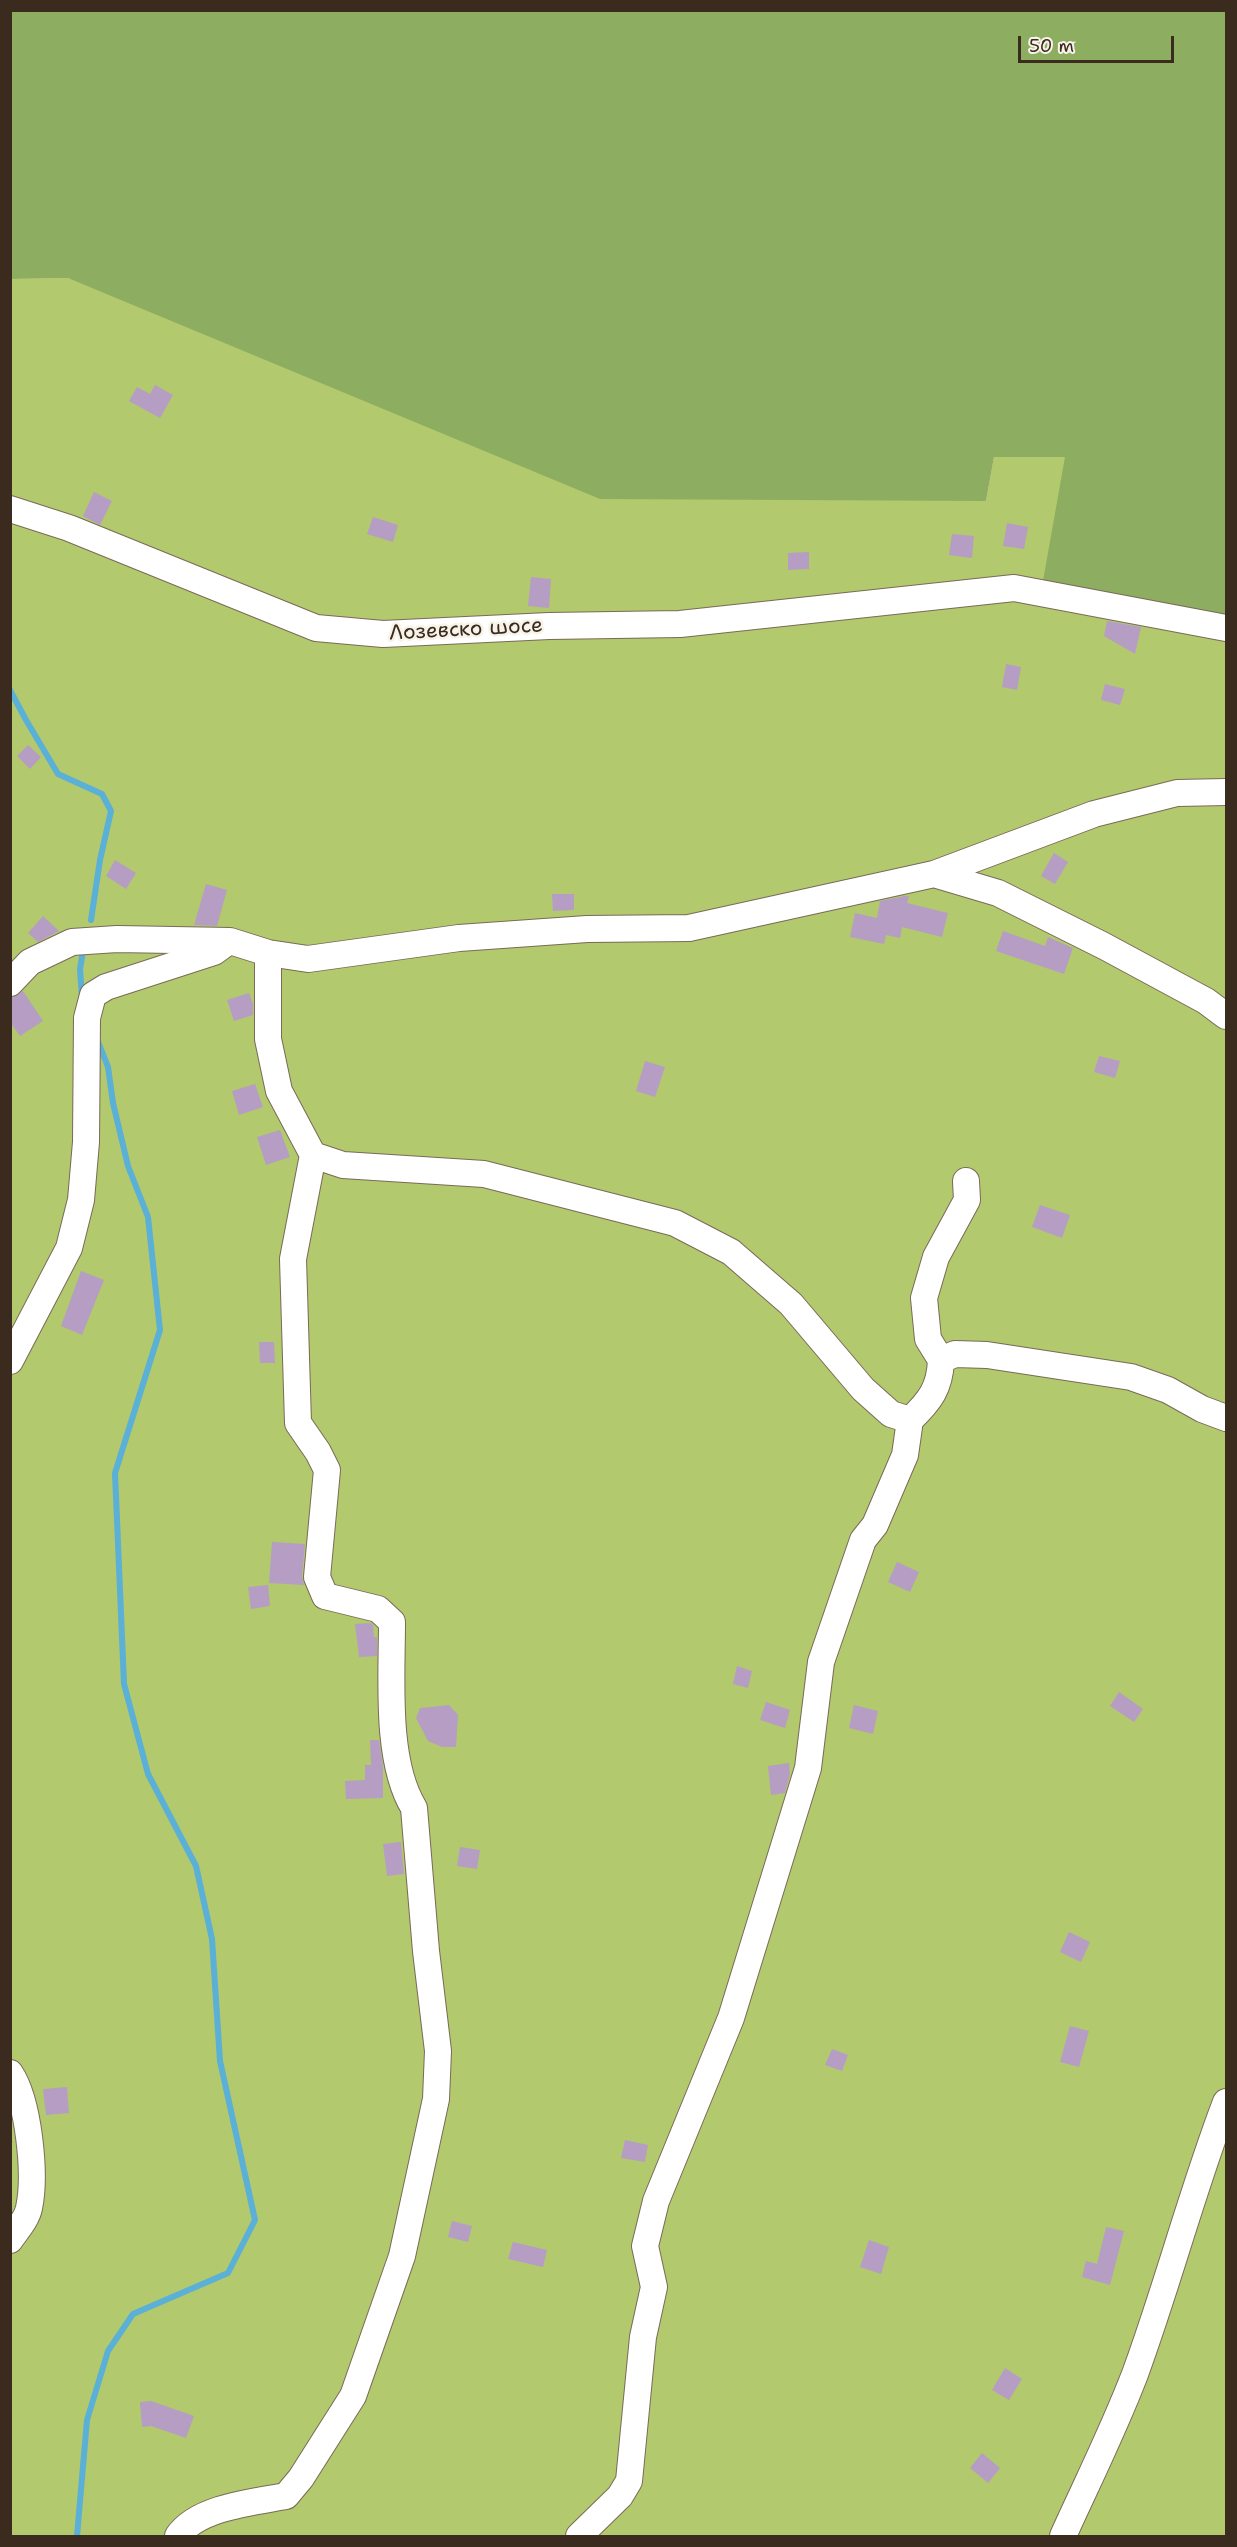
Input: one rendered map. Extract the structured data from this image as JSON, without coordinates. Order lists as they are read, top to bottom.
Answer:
{
  "streets": {
    "street": ["Лозевско шосе"]
  },
  "scale_bar": "50 m"
}
